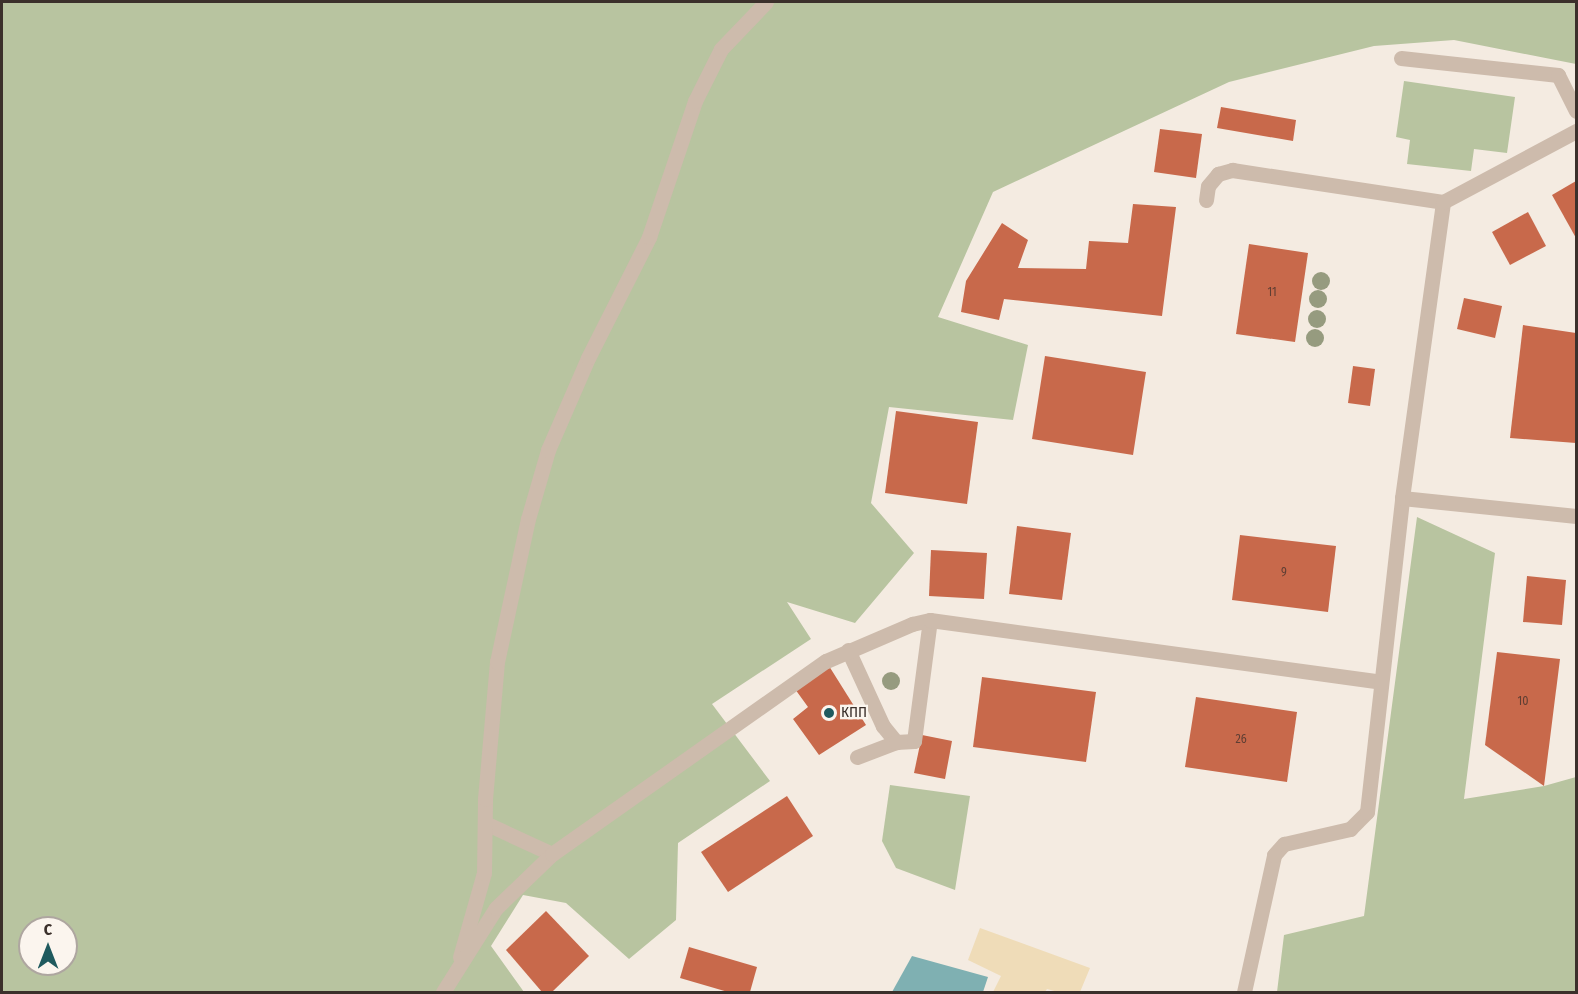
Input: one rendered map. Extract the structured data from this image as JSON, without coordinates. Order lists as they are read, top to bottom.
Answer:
{
  "places": ["КПП"],
  "house_numbers": [
    "11",
    "9",
    "10",
    "26"
  ],
  "north": "top"
}
